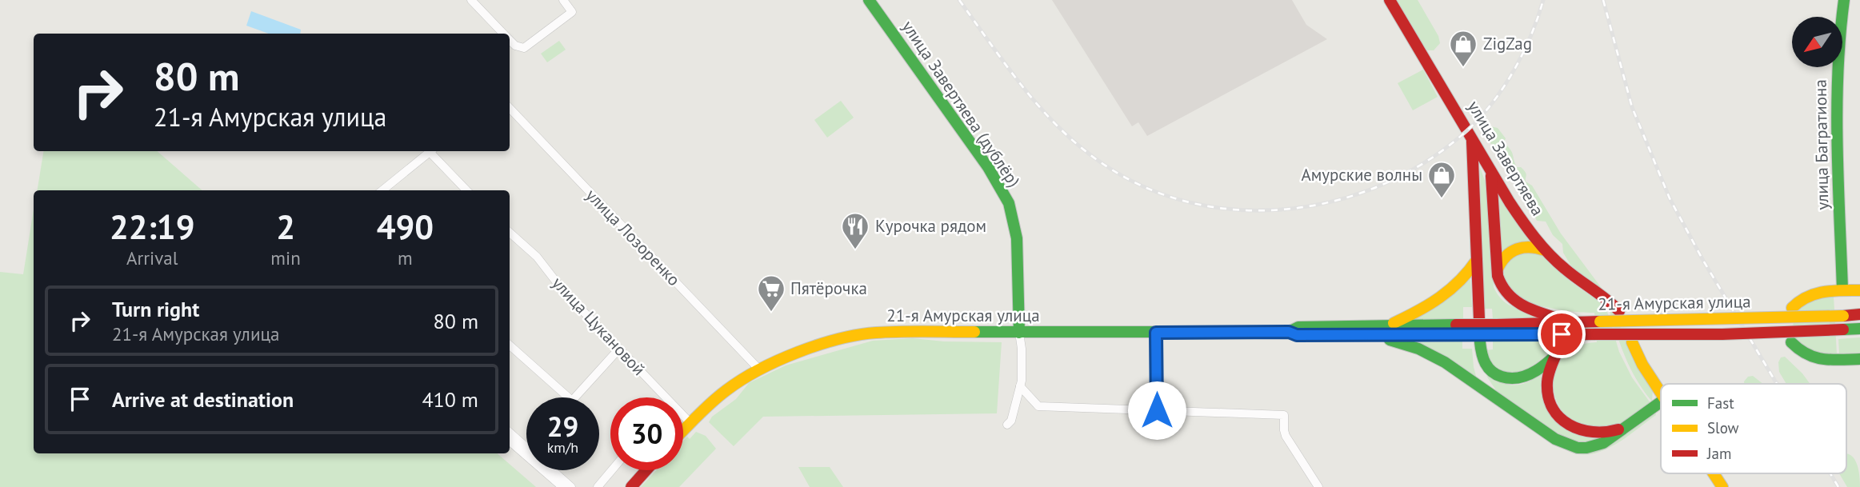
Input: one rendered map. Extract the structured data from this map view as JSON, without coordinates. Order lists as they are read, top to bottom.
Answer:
{
  "streets": {
    "main road": [
      "улица Завертяева (дублёр)",
      "улица Багратиона",
      "улица Завертяева",
      "21-я Амурская улица"
    ],
    "street": ["улица Лозоренко", "улица Цукановой"]
  },
  "crossings": [
    ["улица Завертяева (дублёр)", "21-я Амурская улица"],
    ["улица Лозоренко", "21-я Амурская улица"],
    ["21-я Амурская улица", "улица Цукановой"]
  ],
  "places": {
    "shop": ["ZigZag", "Амурские волны"],
    "restaurant": ["Курочка рядом"],
    "supermarket": ["Пятёрочка"]
  },
  "legend": ["Fast", "Slow", "Jam"],
  "north": "bottom left",
  "page": {
    "turn": ["80 m", "21-я Амурская улица"],
    "eta": [
      "22:19",
      "Arrival",
      "2",
      "min",
      "490",
      "m"
    ],
    "list": [
      {
        "name": "Turn right",
        "note": "21-я Амурская улица",
        "value": "80 m"
      },
      {
        "name": "Arrive at destination",
        "value": "410 m"
      }
    ],
    "speed": "29 km/h",
    "limit": "30"
  }
}
